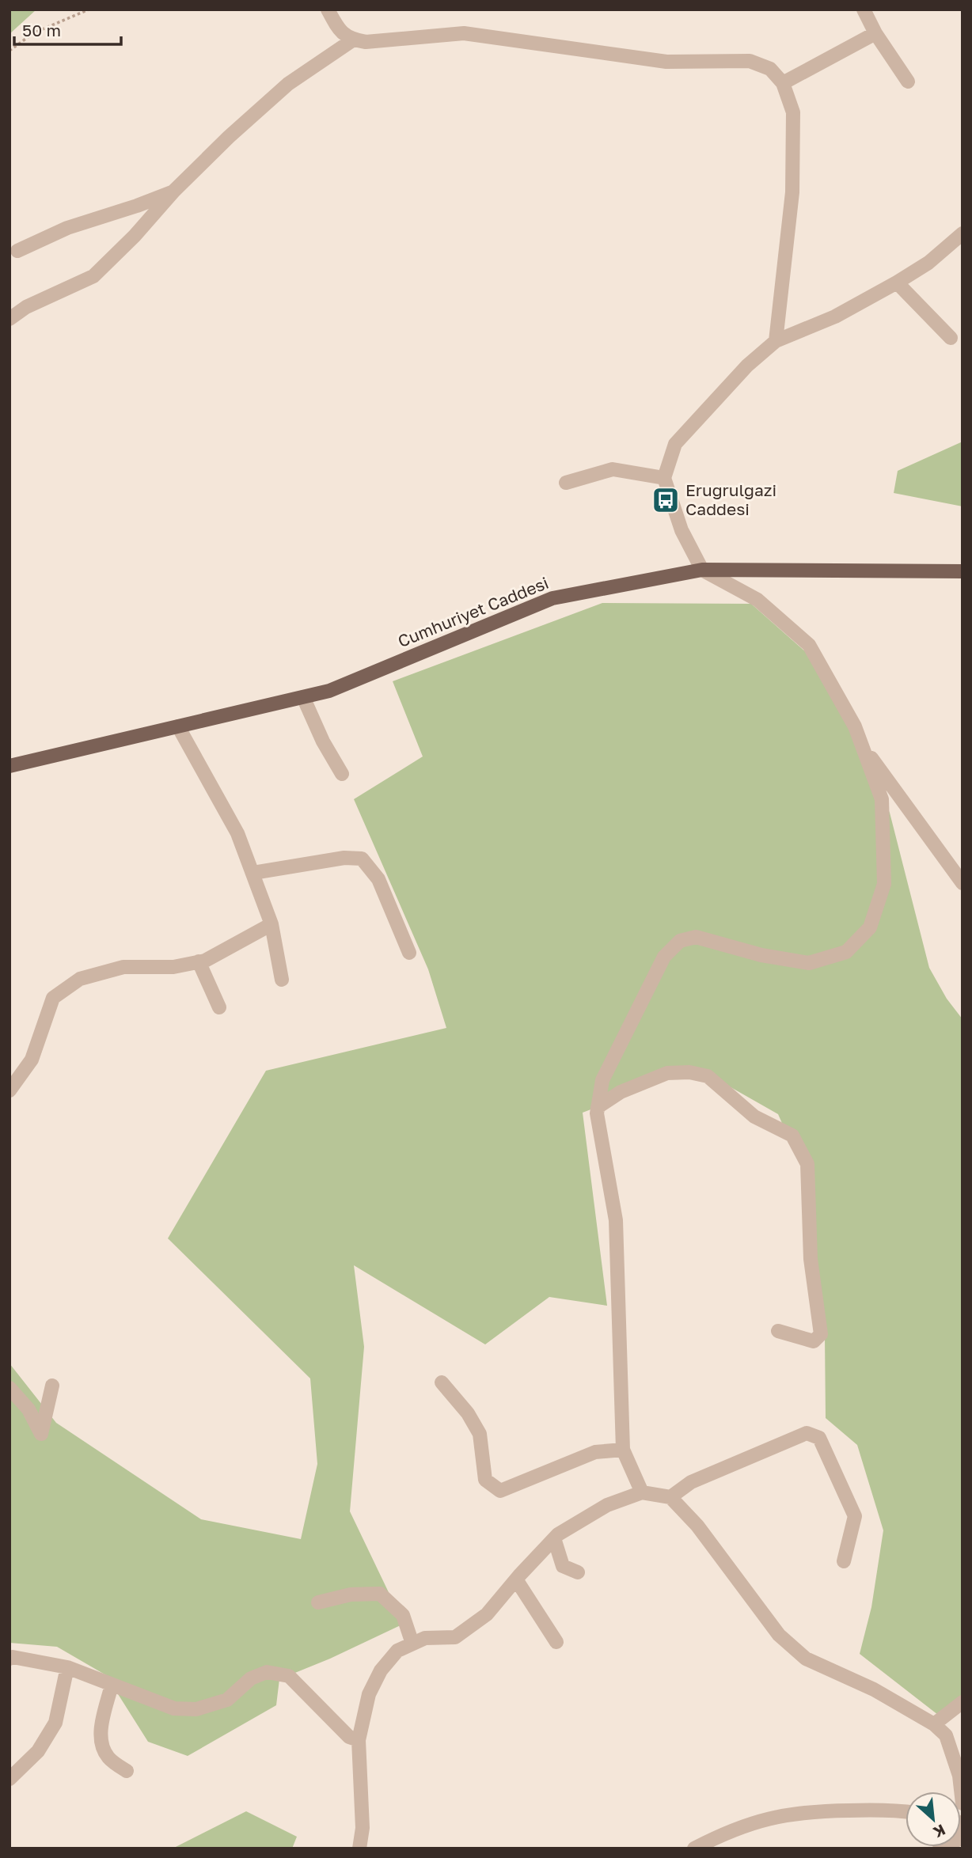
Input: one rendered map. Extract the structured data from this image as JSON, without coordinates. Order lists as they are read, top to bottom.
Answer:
{
  "streets": {
    "main road": ["Cumhuriyet Caddesi"]
  },
  "places": {
    "bus stop": ["Eruğrulgazi Caddesi"]
  },
  "scale_bar": "50 m",
  "north": "bottom right"
}
